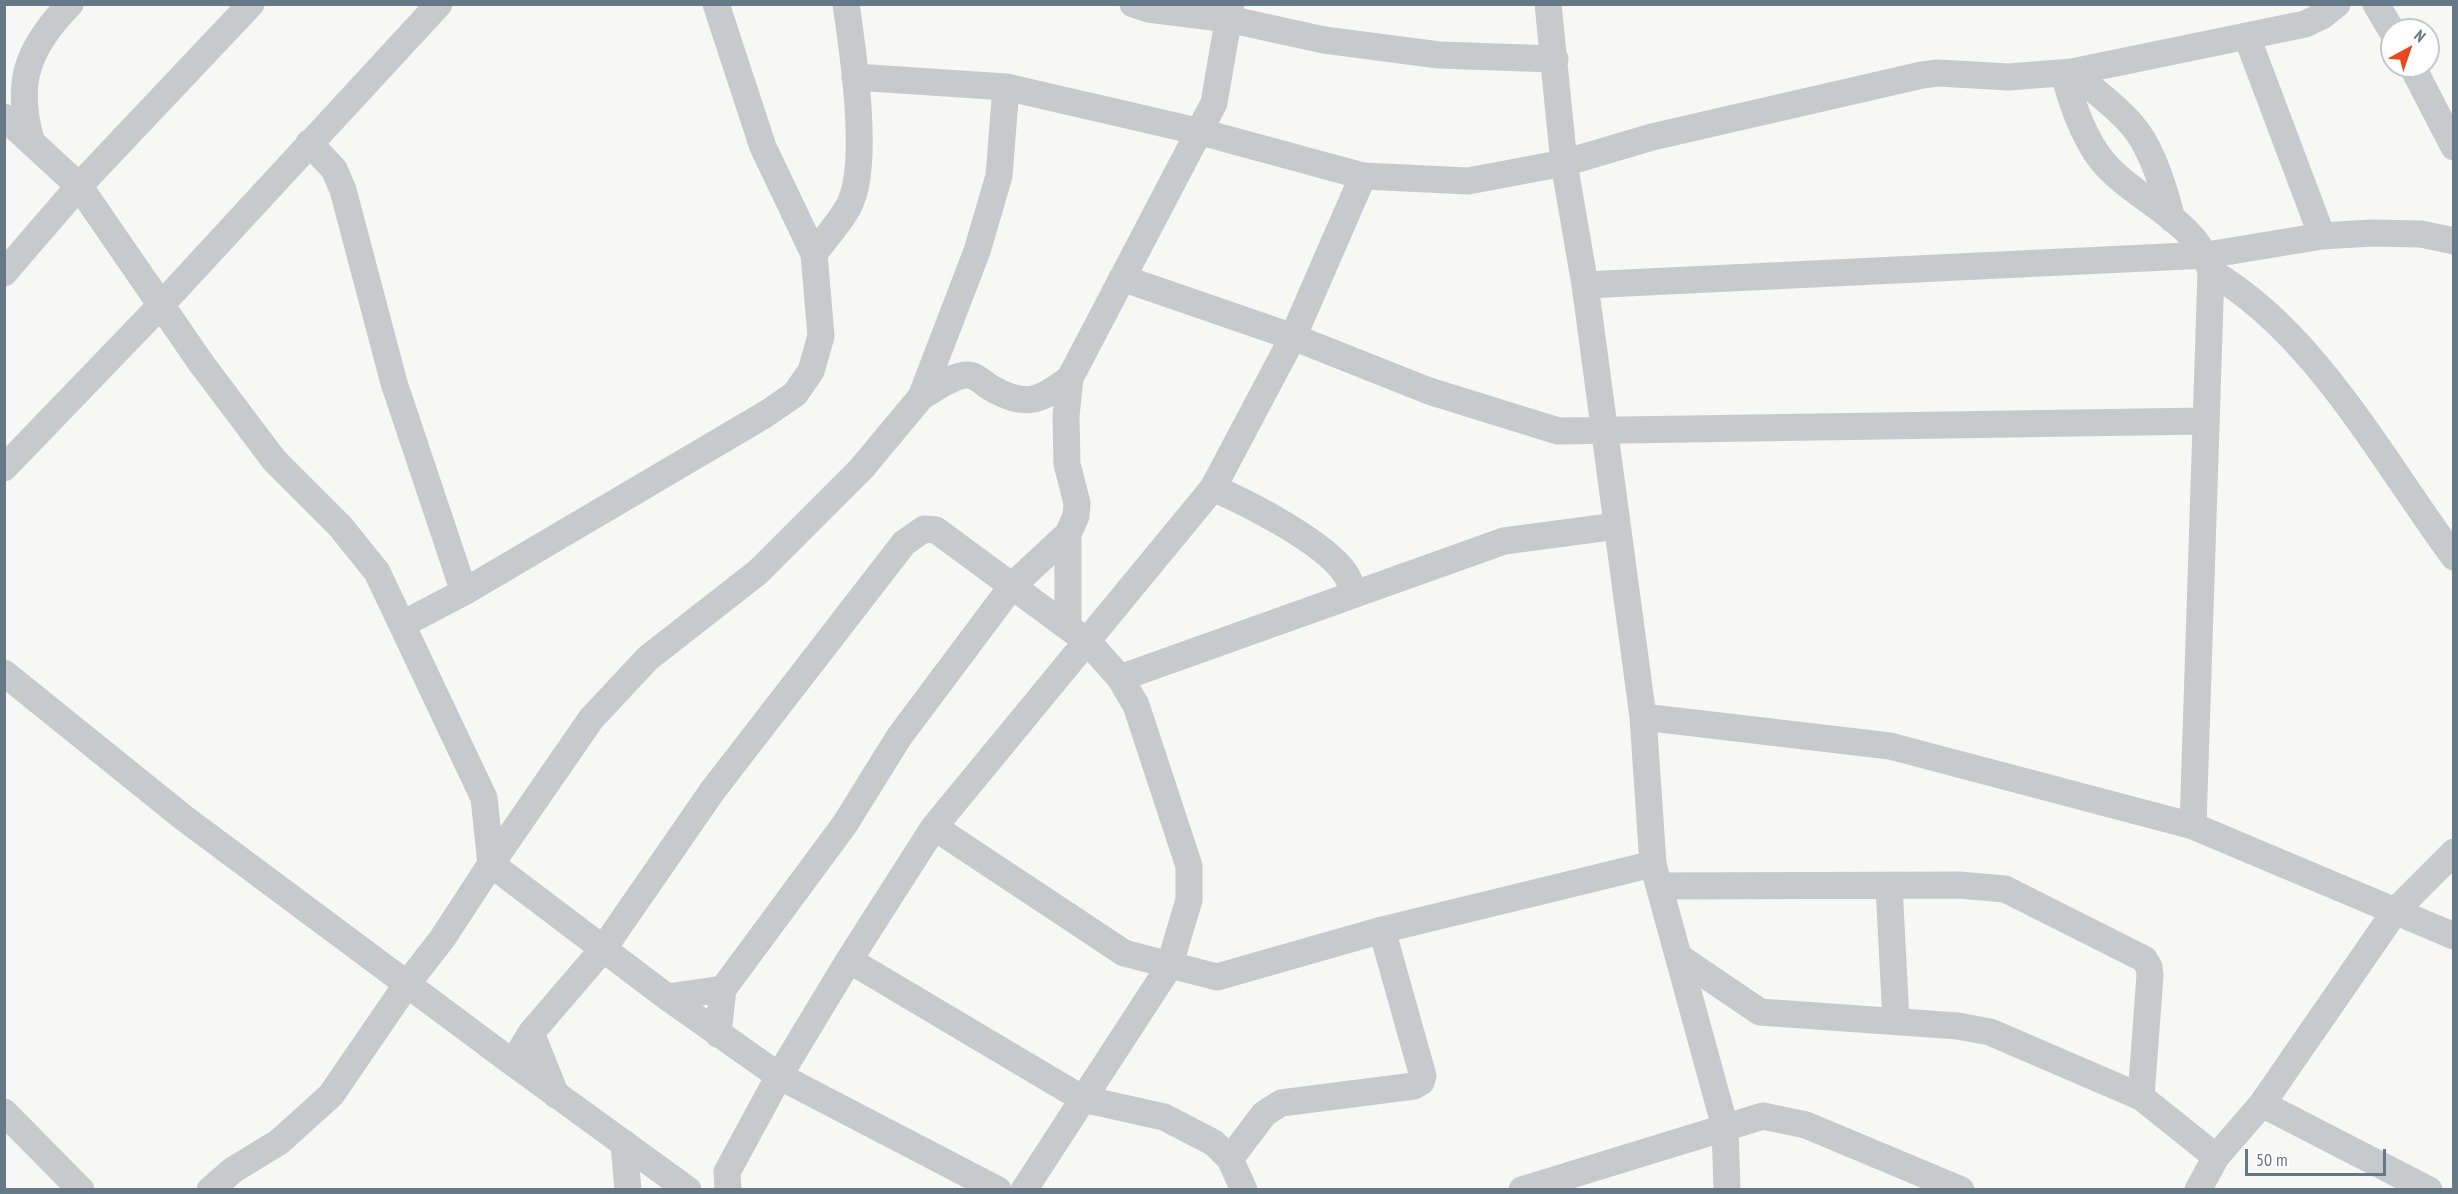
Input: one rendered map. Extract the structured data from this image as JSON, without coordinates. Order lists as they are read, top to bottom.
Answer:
{
  "scale_bar": "50 m",
  "north": "top right"
}
